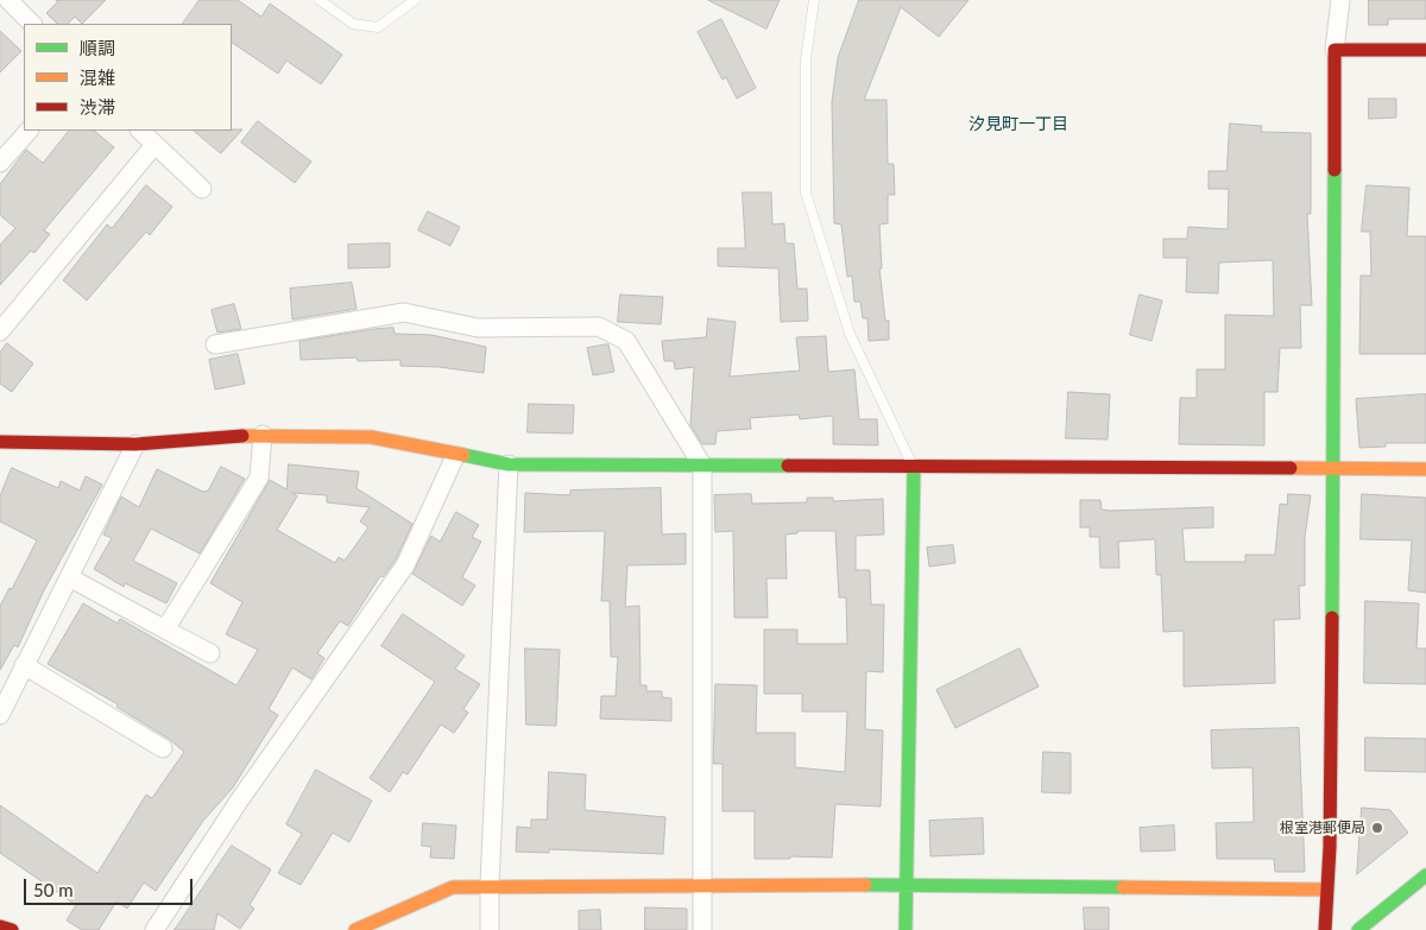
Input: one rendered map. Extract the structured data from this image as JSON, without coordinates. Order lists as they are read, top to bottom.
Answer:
{
  "districts": ["汐見町一丁目"],
  "places": ["根室港郵便局"],
  "legend": ["順調", "混雑", "渋滞"],
  "scale_bar": "50 m"
}
